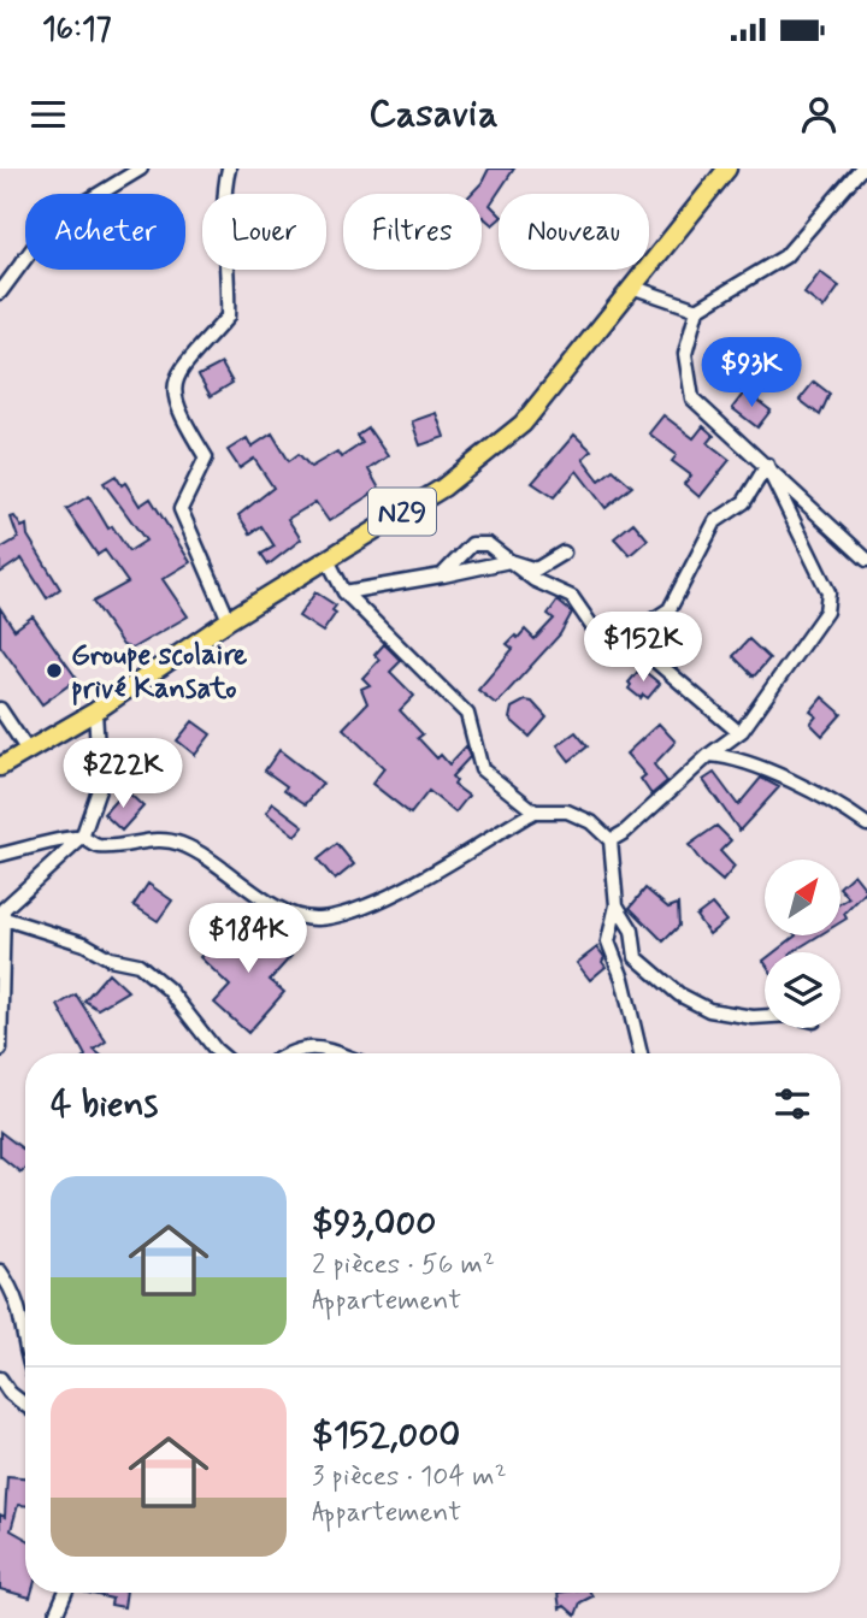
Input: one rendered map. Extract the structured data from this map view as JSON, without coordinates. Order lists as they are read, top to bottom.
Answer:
{
  "streets": {
    "main road": ["N29"]
  },
  "places": ["Groupe scolaire privé Kansato"],
  "north": "top right",
  "page": {
    "status": "16:17",
    "header": "Casavia",
    "chip": [
      "Acheter",
      "Louer",
      "Filtres",
      "Nouveau"
    ],
    "price": [
      "$93K",
      "$152K",
      "$222K",
      "$184K"
    ],
    "heading": "4 biens",
    "list": [
      {
        "name": "$93,000",
        "note": "2 pièces · 56 m² · Appartement"
      },
      {
        "name": "$152,000",
        "note": "3 pièces · 104 m² · Appartement"
      }
    ]
  }
}
